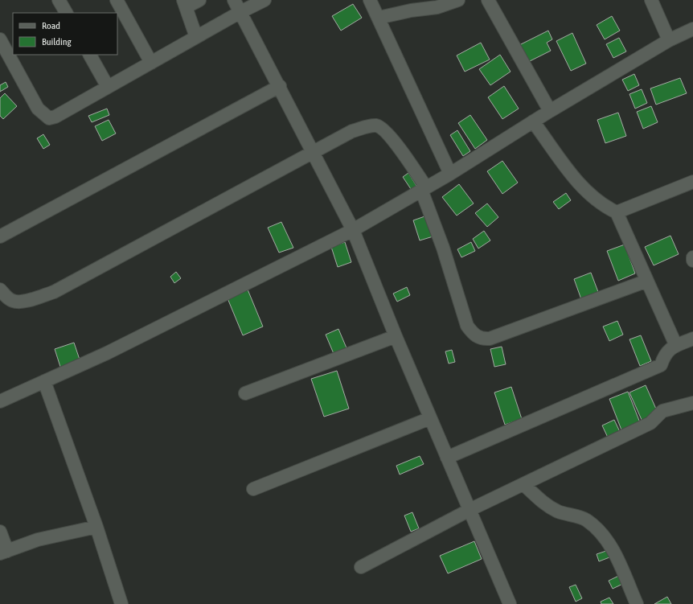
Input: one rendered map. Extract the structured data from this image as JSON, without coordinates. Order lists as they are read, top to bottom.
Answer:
{
  "legend": ["Road", "Building"]
}
